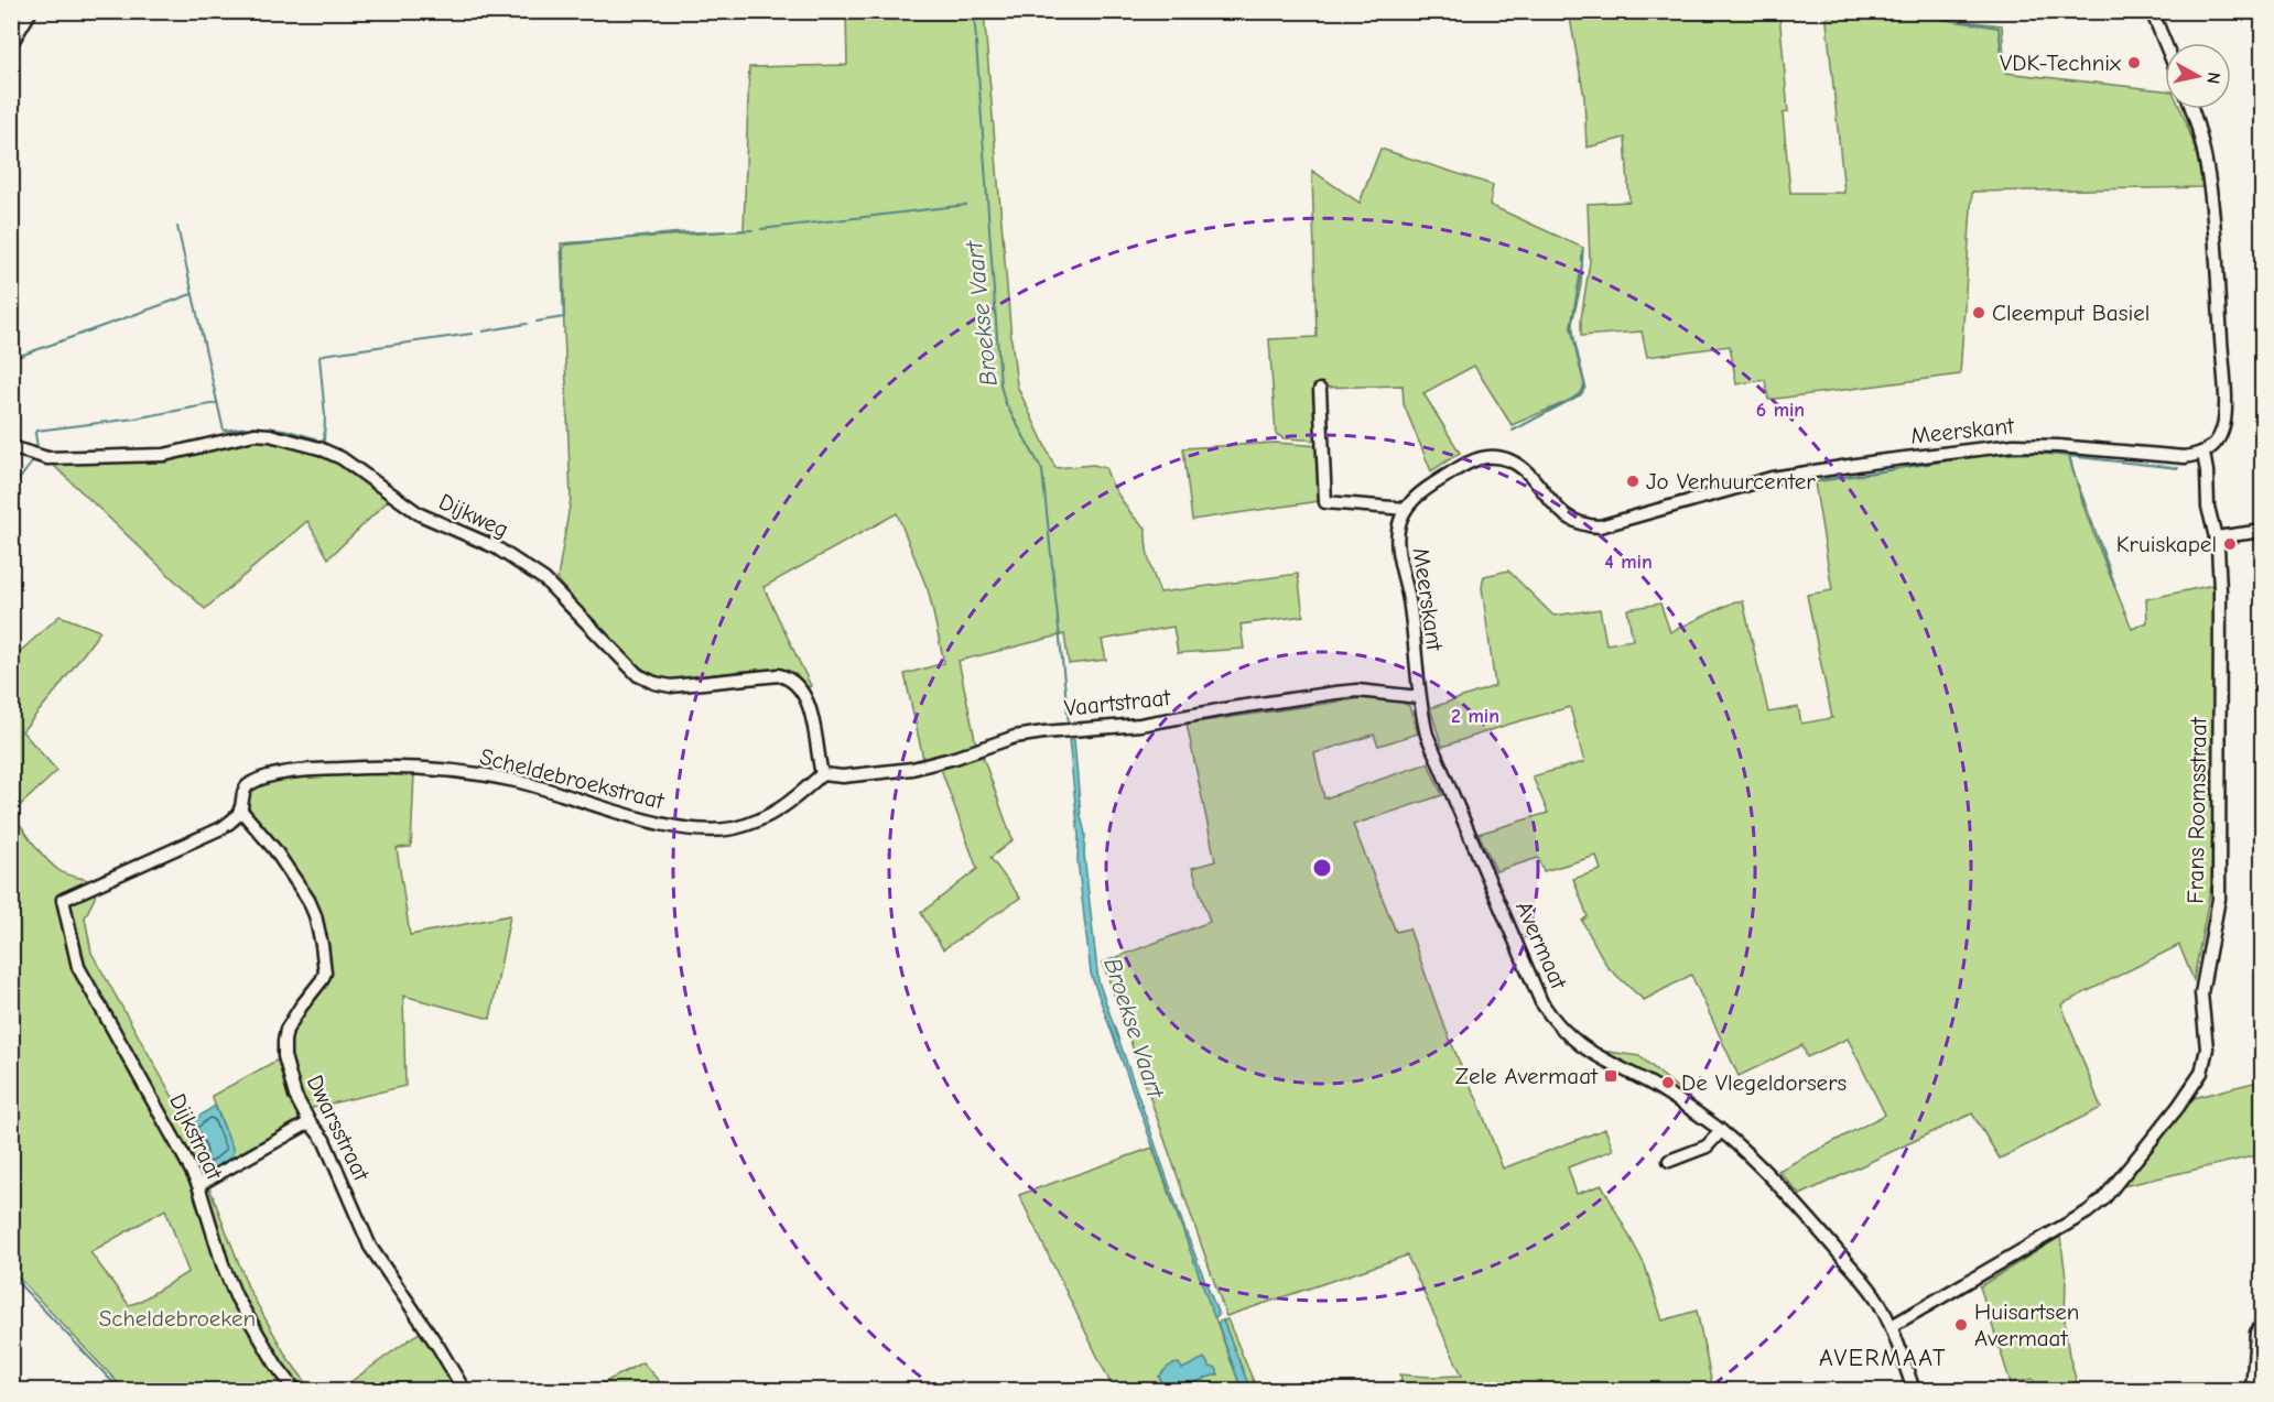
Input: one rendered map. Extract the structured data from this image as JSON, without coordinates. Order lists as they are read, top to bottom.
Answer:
{
  "streets": {
    "street": [
      "Meerskant",
      "Dijkweg",
      "Vaartstraat",
      "Scheldebroekstraat",
      "Frans Roomsstraat",
      "Avermaat",
      "Dwarsstraat",
      "Dijkstraat"
    ]
  },
  "crossings": [
    ["Meerskant", "Vaartstraat"],
    ["Meerskant", "Frans Roomsstraat"],
    ["Meerskant", "Avermaat"],
    ["Dijkweg", "Vaartstraat"],
    ["Dijkweg", "Scheldebroekstraat"],
    ["Vaartstraat", "Scheldebroekstraat"],
    ["Vaartstraat", "Avermaat"],
    ["Scheldebroekstraat", "Dwarsstraat"],
    ["Scheldebroekstraat", "Dijkstraat"],
    ["Frans Roomsstraat", "Avermaat"]
  ],
  "districts": ["AVERMAAT"],
  "water": ["Broekse Vaart"],
  "parks": ["Scheldebroeken"],
  "places": {
    "other": [
      "VDK-Technix",
      "Cleemput Basiel",
      "Jo Verhuurcenter",
      "Kruiskapel",
      "De Vlegeldorsers",
      "Huisartsen Avermaat"
    ],
    "transit": ["Zele Avermaat"]
  },
  "north": "right",
  "rings": ["6 min", "4 min", "2 min"]
}
